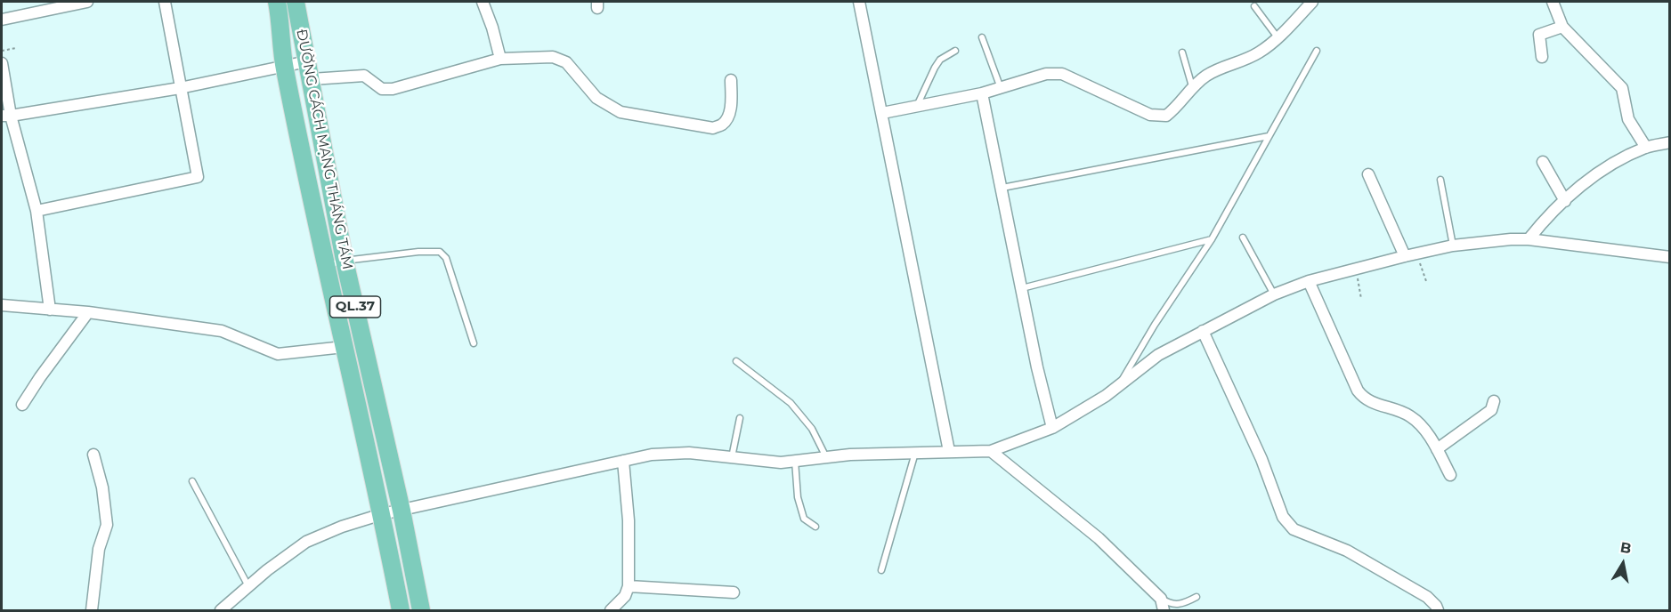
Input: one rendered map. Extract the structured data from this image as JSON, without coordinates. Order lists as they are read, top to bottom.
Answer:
{
  "streets": {
    "main road": ["ĐƯỜNG CÁCH MẠNG THÁNG TÁM", "QL.37"]
  },
  "north": "top"
}
